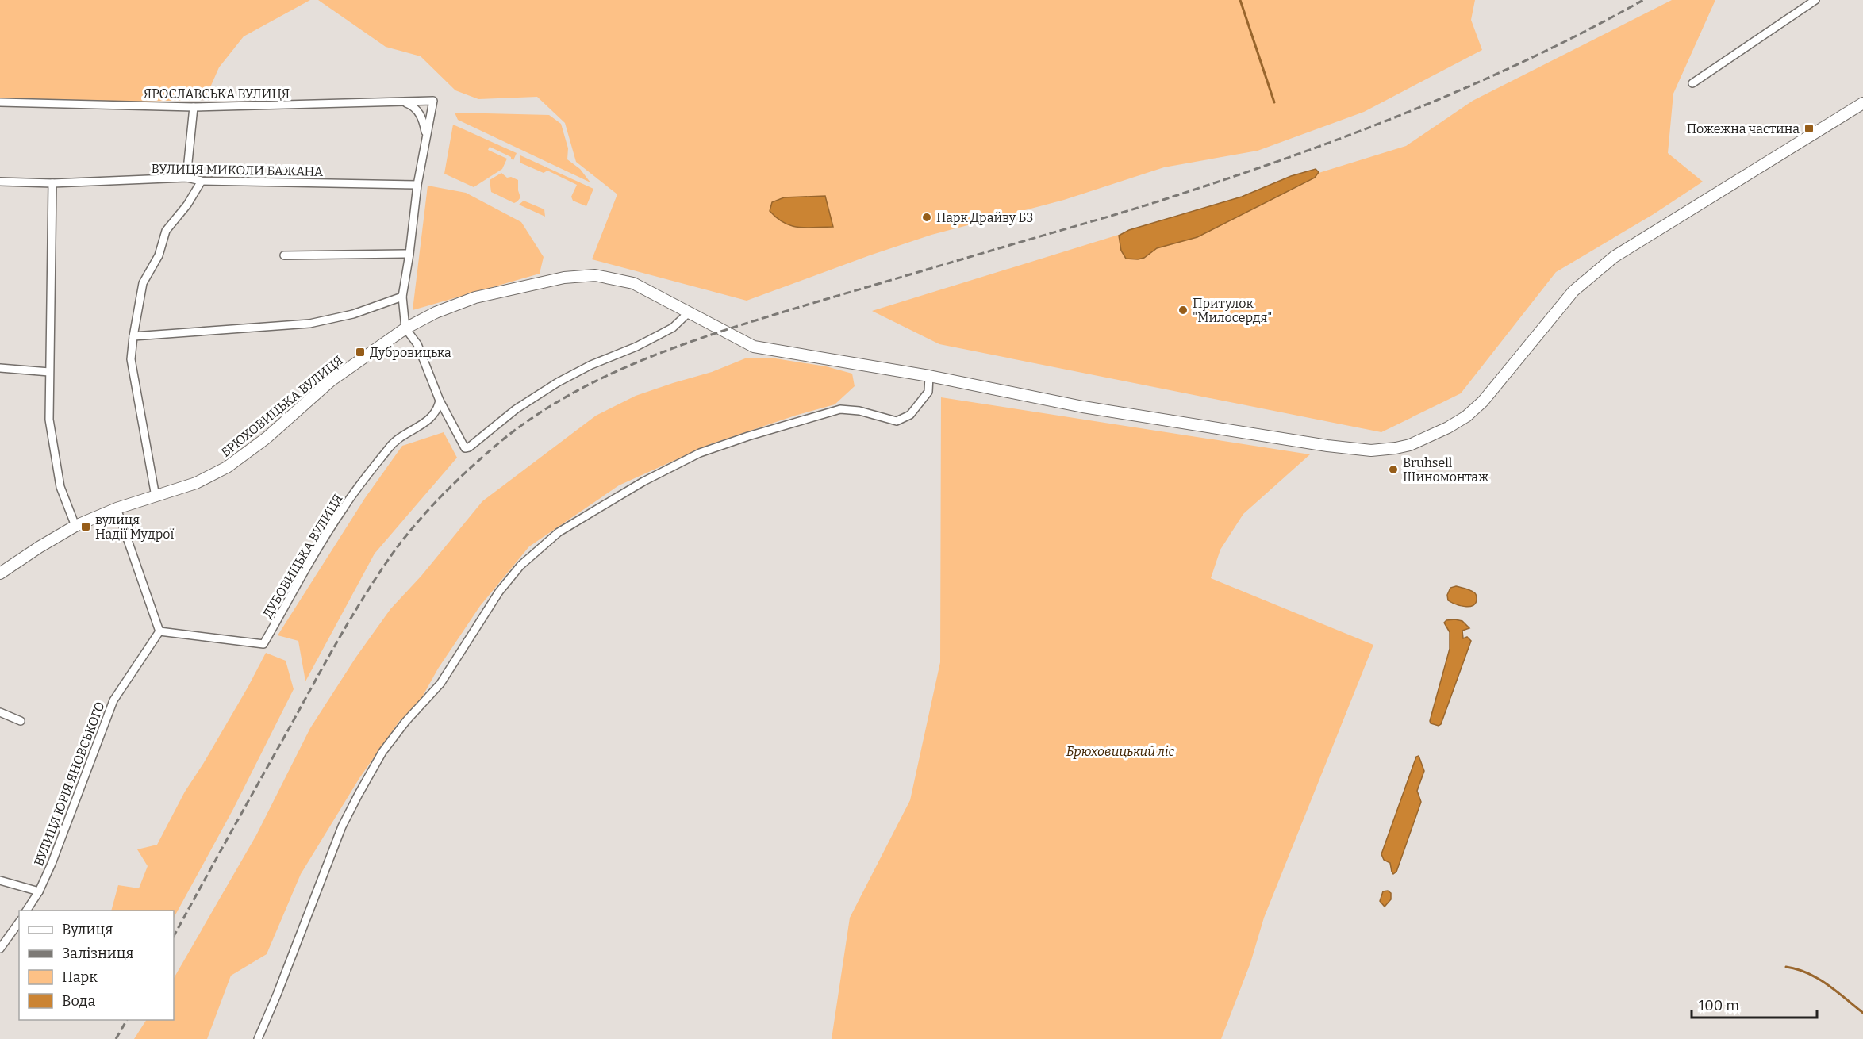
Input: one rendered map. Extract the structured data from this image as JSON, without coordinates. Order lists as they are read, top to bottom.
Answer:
{
  "streets": {
    "main road": ["БРЮХОВИЦЬКА ВУЛИЦЯ"],
    "street": [
      "ЯРОСЛАВСЬКА ВУЛИЦЯ",
      "ВУЛИЦЯ МИКОЛИ БАЖАНА",
      "ДУБОВИЦЬКА ВУЛИЦЯ",
      "ВУЛИЦЯ ЮРІЯ ЯНОВСЬКОГО"
    ]
  },
  "crossings": [
    ["ДУБОВИЦЬКА ВУЛИЦЯ", "ВУЛИЦЯ ЮРІЯ ЯНОВСЬКОГО"]
  ],
  "parks": ["Брюховицький ліс"],
  "places": {
    "transit": ["Пожежна частина", "Дубровицька", "вулиця Надії Мудрої"],
    "other": ["Парк Драйву Б3", "Притулок \"Милосердя\"", "Bruhsell Шиномонтаж"]
  },
  "legend": [
    "Вулиця",
    "Залізниця",
    "Парк",
    "Вода"
  ],
  "scale_bar": "100 m"
}
